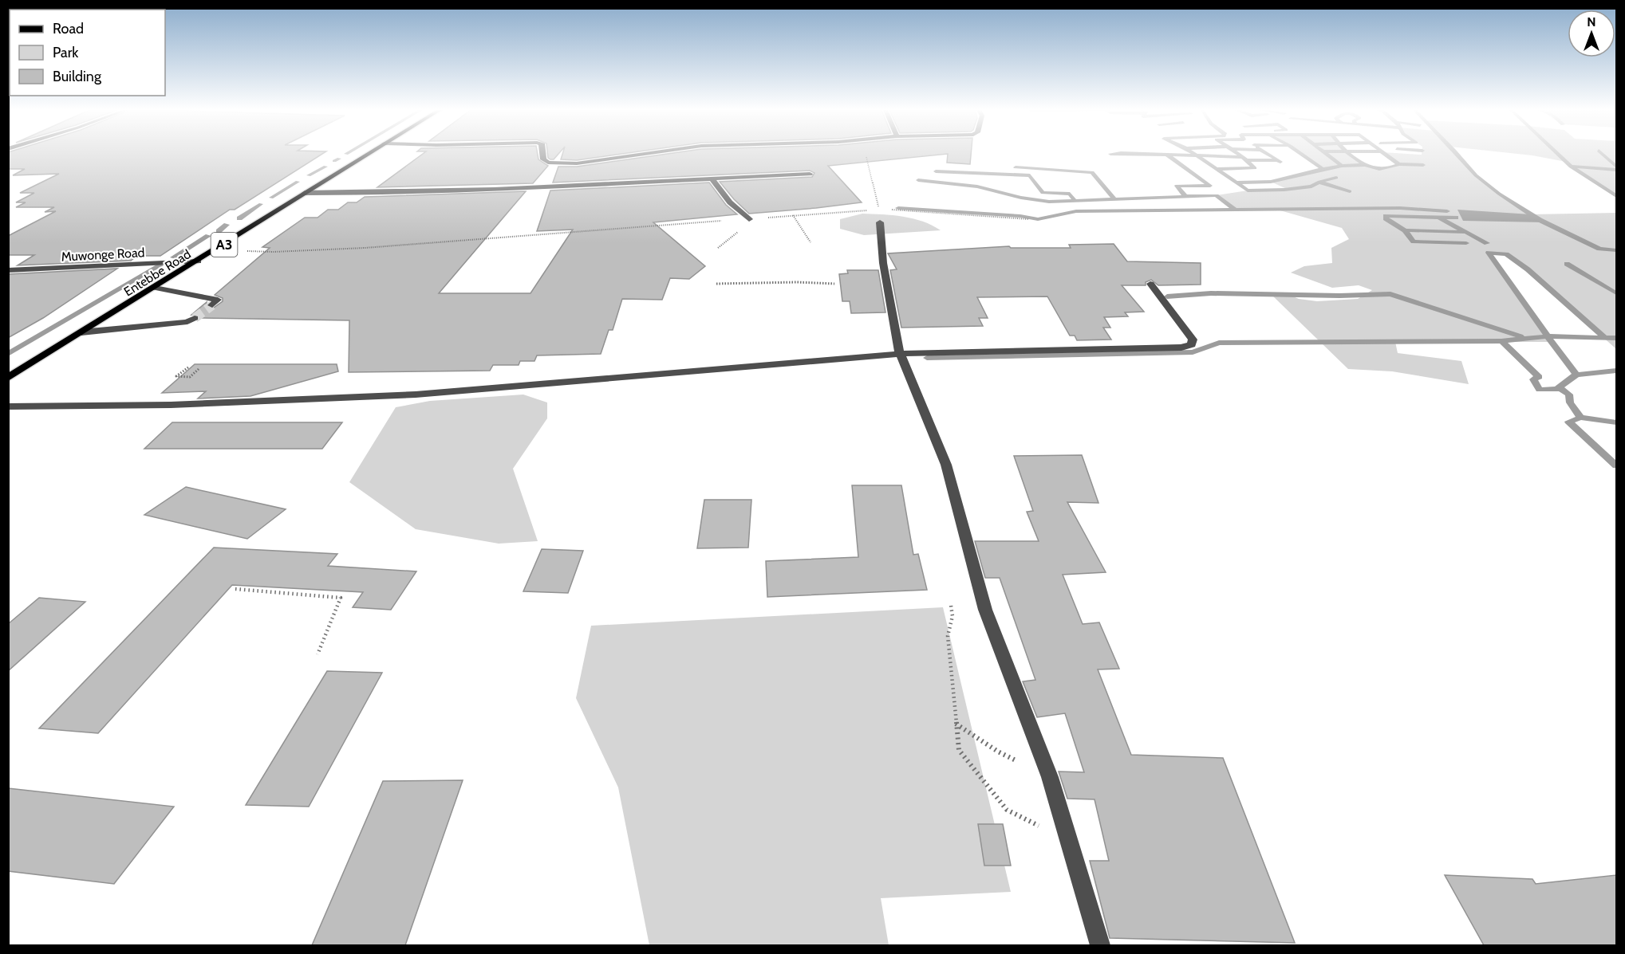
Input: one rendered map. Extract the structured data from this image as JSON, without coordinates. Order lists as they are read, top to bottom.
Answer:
{
  "streets": {
    "main road": ["A3", "Entebbe Road"],
    "street": ["Muwonge Road"]
  },
  "crossings": [
    ["Muwonge Road", "Entebbe Road"]
  ],
  "legend": ["Road", "Park", "Building"],
  "north": "top"
}
